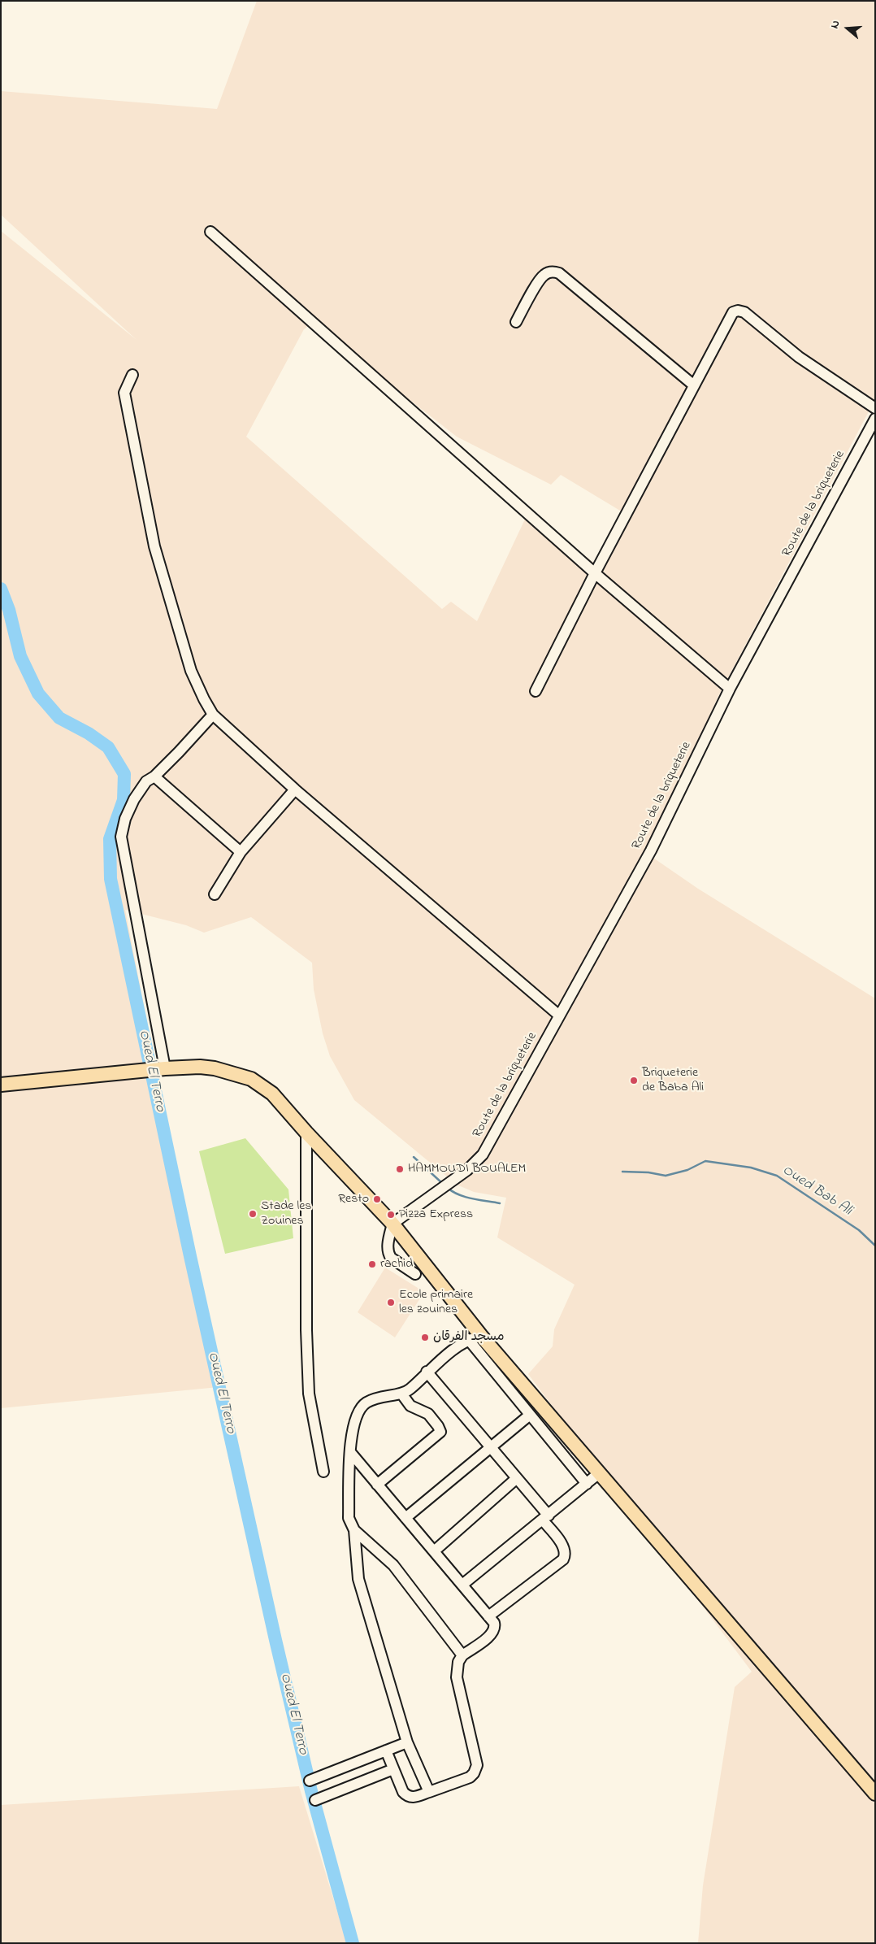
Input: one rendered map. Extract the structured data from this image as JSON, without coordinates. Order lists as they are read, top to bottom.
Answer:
{
  "streets": {
    "street": ["Route de la briqueterie"]
  },
  "water": ["Oued El Terro", "Oued Bab Ali"],
  "places": [
    "Briqueterie de Baba Ali",
    "HAMMOUDI BOUALEM",
    "Resto",
    "Stade les Zouines",
    "Pizza Express",
    "rachid",
    "Ecole primaire les zouines",
    "مسجد الفرقان"
  ],
  "north": "left"
}
